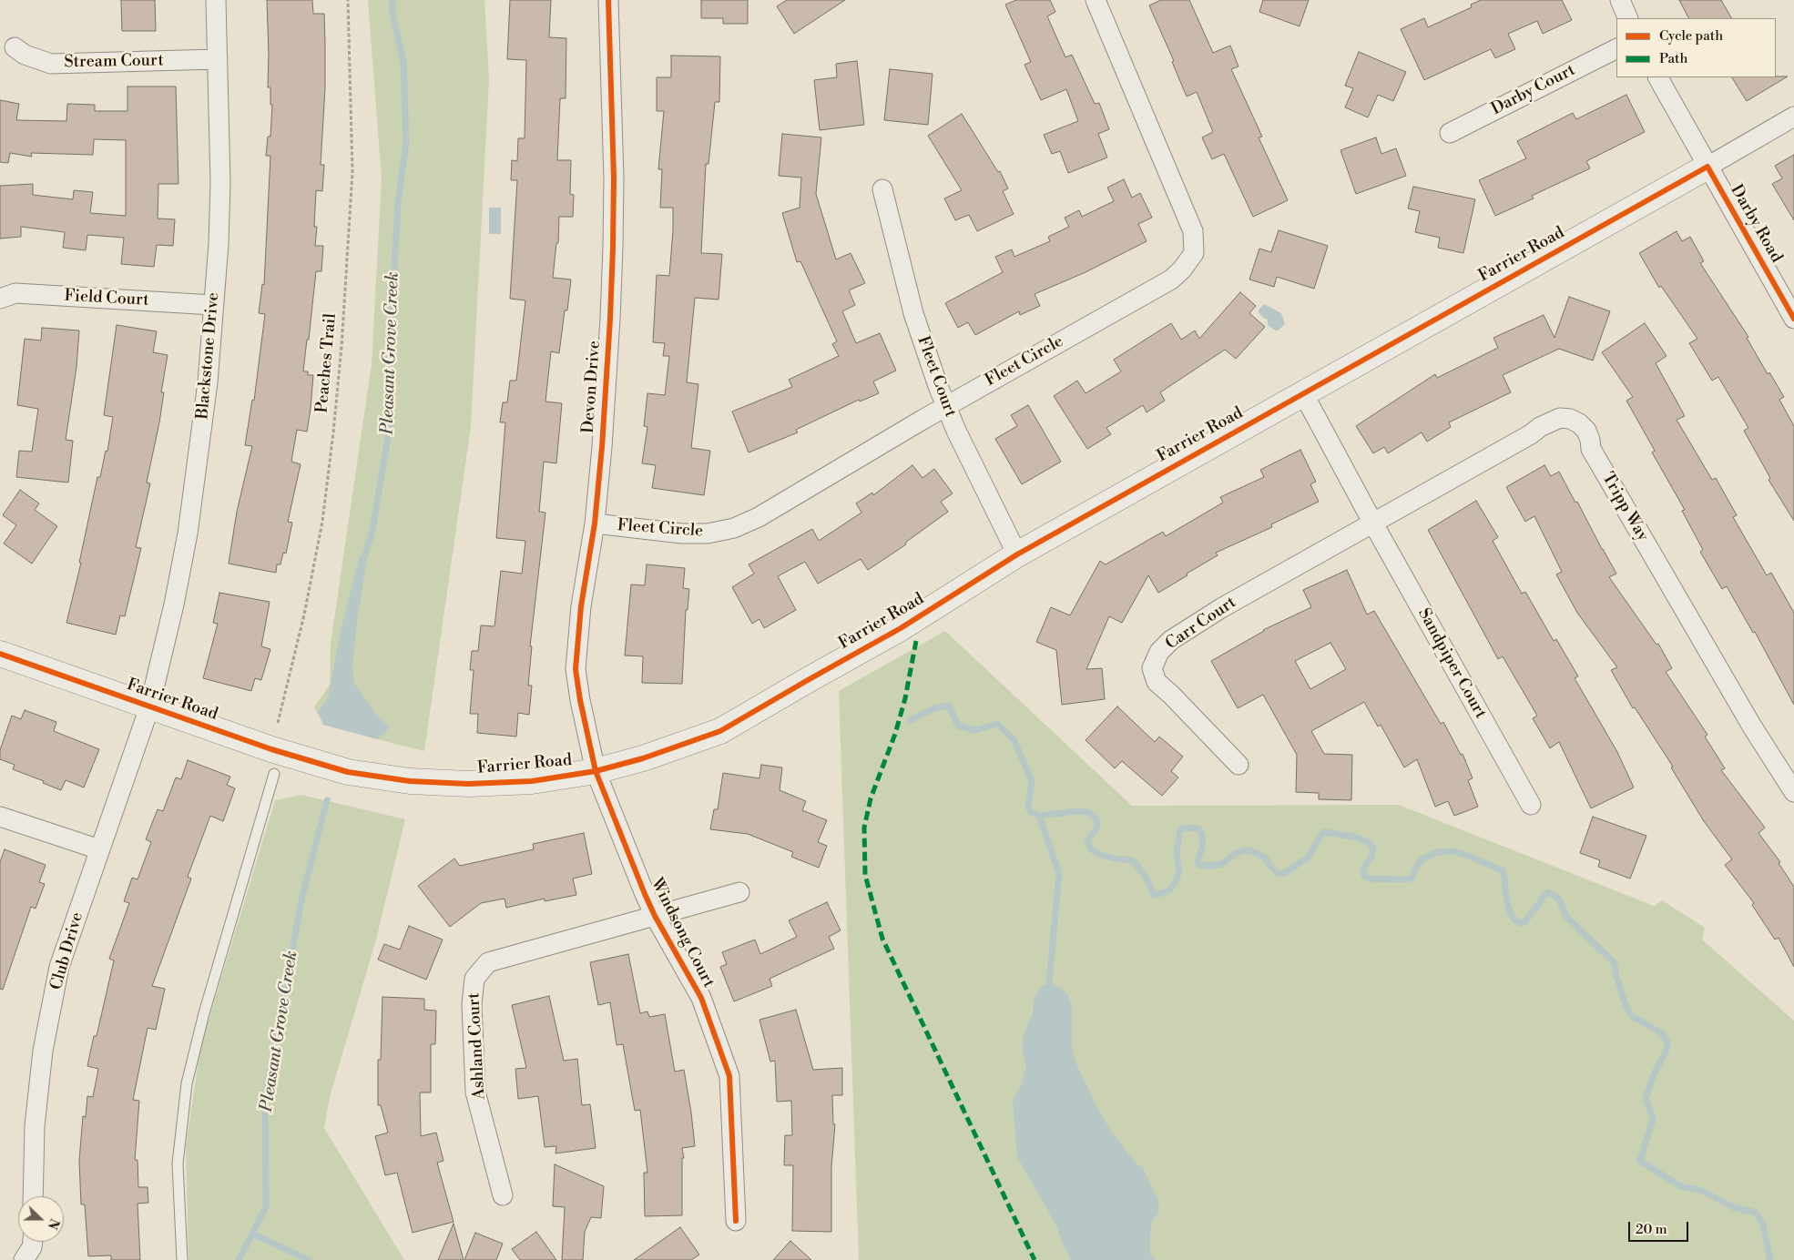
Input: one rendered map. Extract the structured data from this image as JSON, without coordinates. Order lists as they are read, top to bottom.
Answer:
{
  "streets": {
    "street": [
      "Stream Court",
      "Darby Court",
      "Darby Road",
      "Farrier Road",
      "Field Court",
      "Blackstone Drive",
      "Fleet Circle",
      "Fleet Court",
      "Devon Drive",
      "Tripp Way",
      "Carr Court",
      "Sandpiper Court",
      "Windsong Court",
      "Club Drive",
      "Ashland Court"
    ],
    "path": ["Peaches Trail"]
  },
  "crossings": [
    ["Stream Court", "Blackstone Drive"],
    ["Darby Road", "Farrier Road"],
    ["Farrier Road", "Blackstone Drive"],
    ["Farrier Road", "Fleet Court"],
    ["Farrier Road", "Devon Drive"],
    ["Farrier Road", "Sandpiper Court"],
    ["Farrier Road", "Windsong Court"],
    ["Farrier Road", "Club Drive"],
    ["Field Court", "Blackstone Drive"],
    ["Blackstone Drive", "Club Drive"],
    ["Fleet Circle", "Fleet Court"],
    ["Fleet Circle", "Devon Drive"],
    ["Devon Drive", "Windsong Court"],
    ["Tripp Way", "Carr Court"],
    ["Tripp Way", "Sandpiper Court"],
    ["Carr Court", "Sandpiper Court"],
    ["Windsong Court", "Ashland Court"]
  ],
  "water": ["Pleasant Grove Creek"],
  "legend": ["Cycle path", "Path"],
  "scale_bar": "20 m",
  "north": "right"
}
